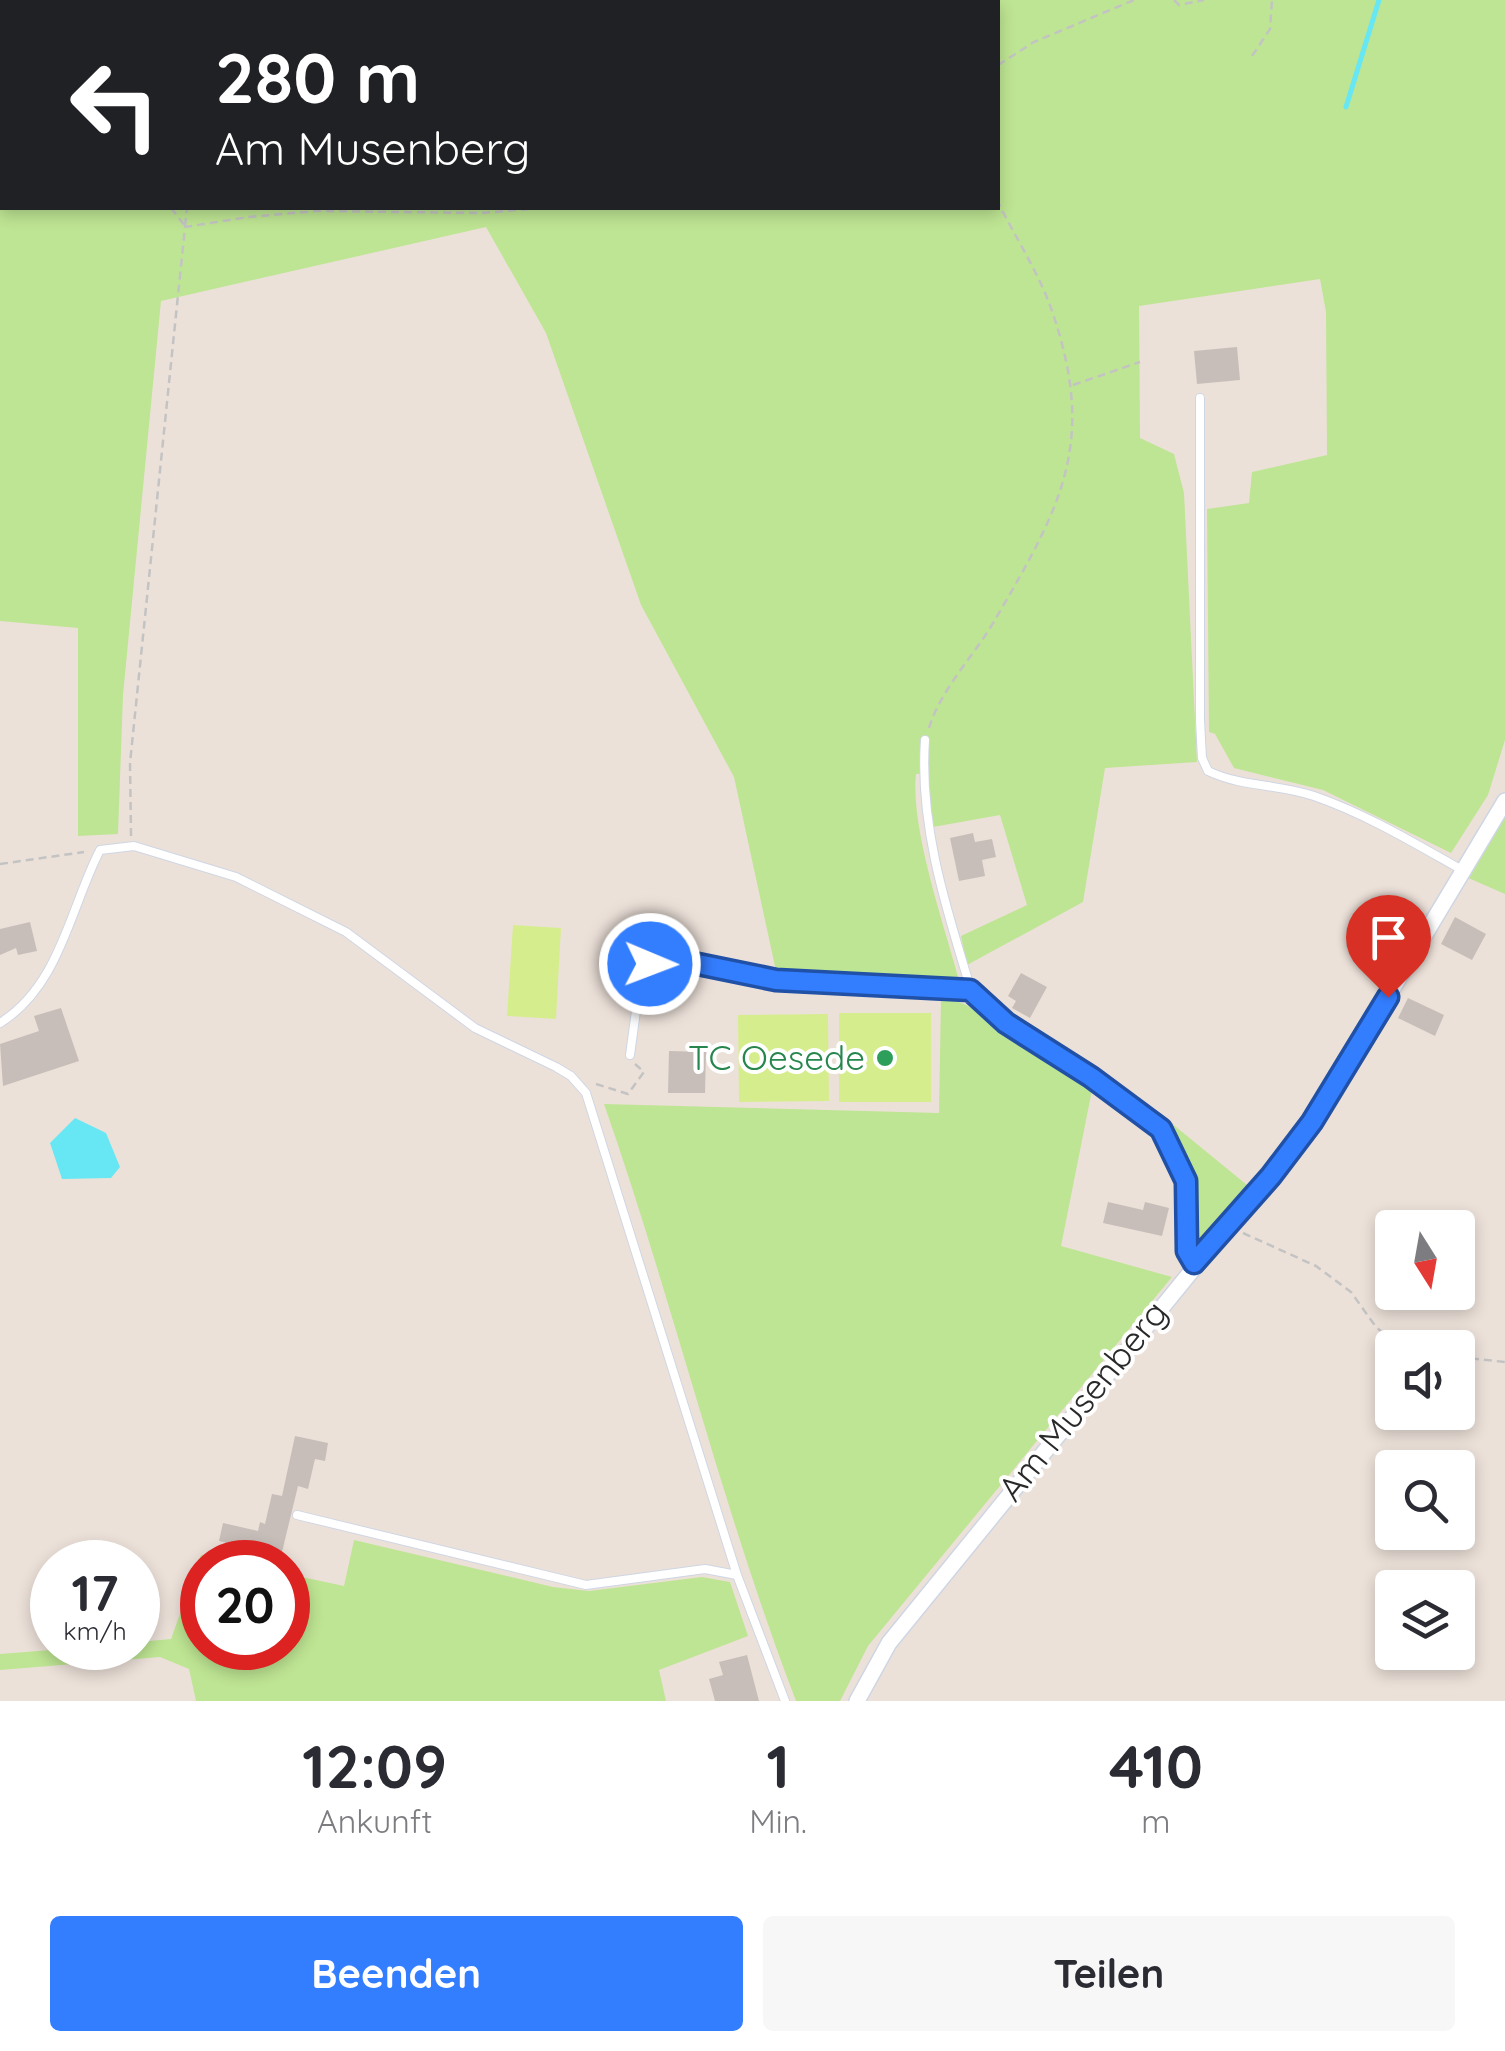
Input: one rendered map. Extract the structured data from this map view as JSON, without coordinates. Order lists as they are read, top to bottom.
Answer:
{
  "streets": {
    "street": ["Am Musenberg"]
  },
  "places": ["TC Oesede"],
  "north": "bottom",
  "page": {
    "turn": ["280 m", "Am Musenberg"],
    "speed": "17 km/h",
    "limit": "20",
    "eta": [
      "12:09",
      "Ankunft",
      "1",
      "Min.",
      "410",
      "m"
    ],
    "buttons": ["Beenden", "Teilen"]
  }
}
